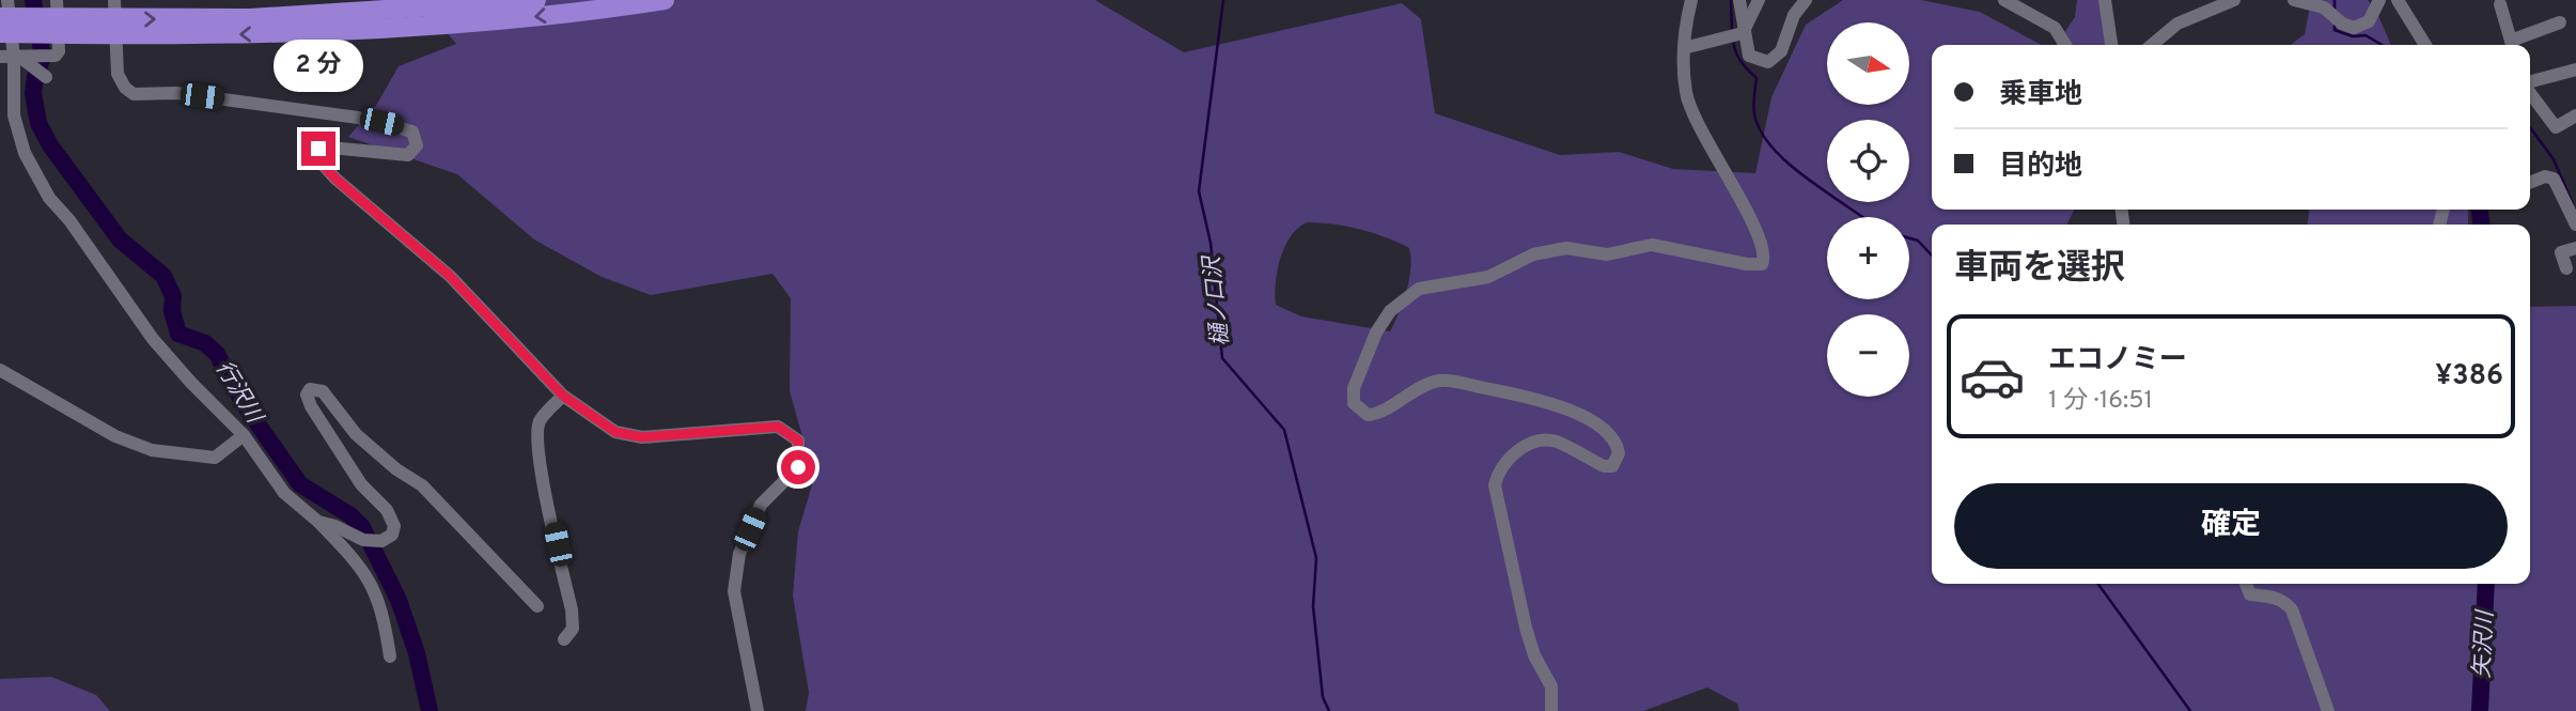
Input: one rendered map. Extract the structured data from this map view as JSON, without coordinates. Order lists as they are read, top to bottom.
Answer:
{
  "water": ["樋ノ口沢", "行沢川", "矢沢川"],
  "north": "right",
  "page": {
    "map_buttons": ["+", "−"],
    "bubble": "2 分",
    "banner": ["乗車地", "目的地"],
    "heading": "車両を選択",
    "list": [
      {
        "name": "エコノミー",
        "note": "1 分 · 16:51",
        "value": "¥386"
      }
    ],
    "buttons": "確定"
  }
}
